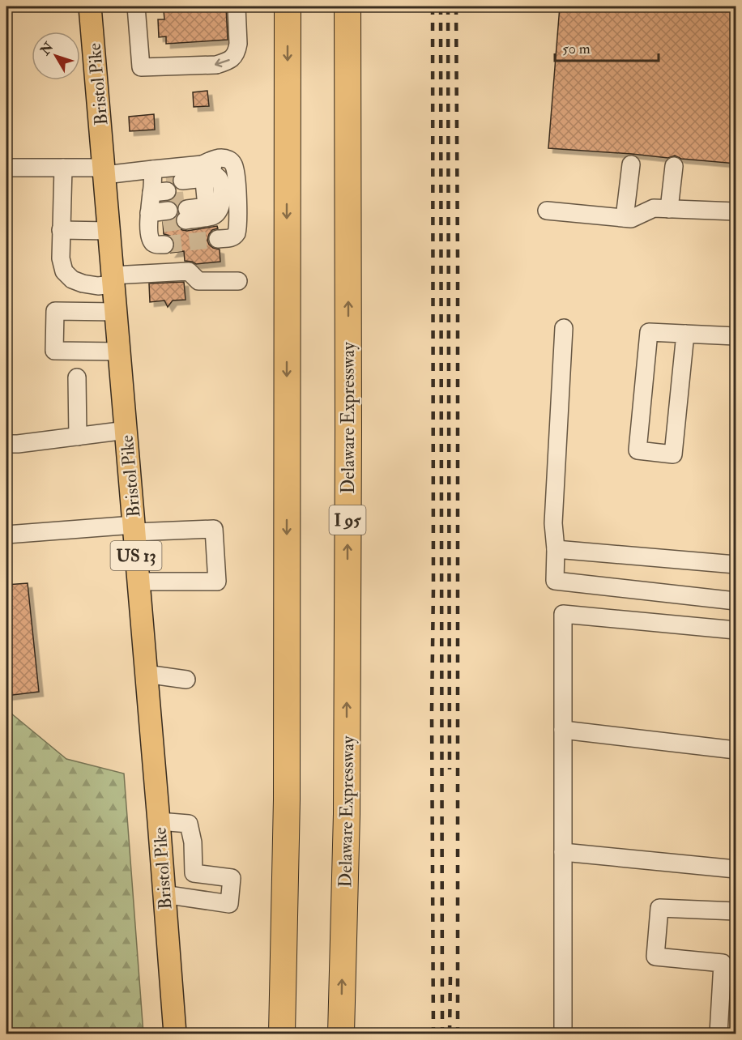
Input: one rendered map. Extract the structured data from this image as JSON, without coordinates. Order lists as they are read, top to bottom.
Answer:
{
  "streets": {
    "highway": ["Delaware Expressway", "I 95"],
    "main road": ["Bristol Pike", "US 13"]
  },
  "scale_bar": "50 m",
  "north": "top left"
}
